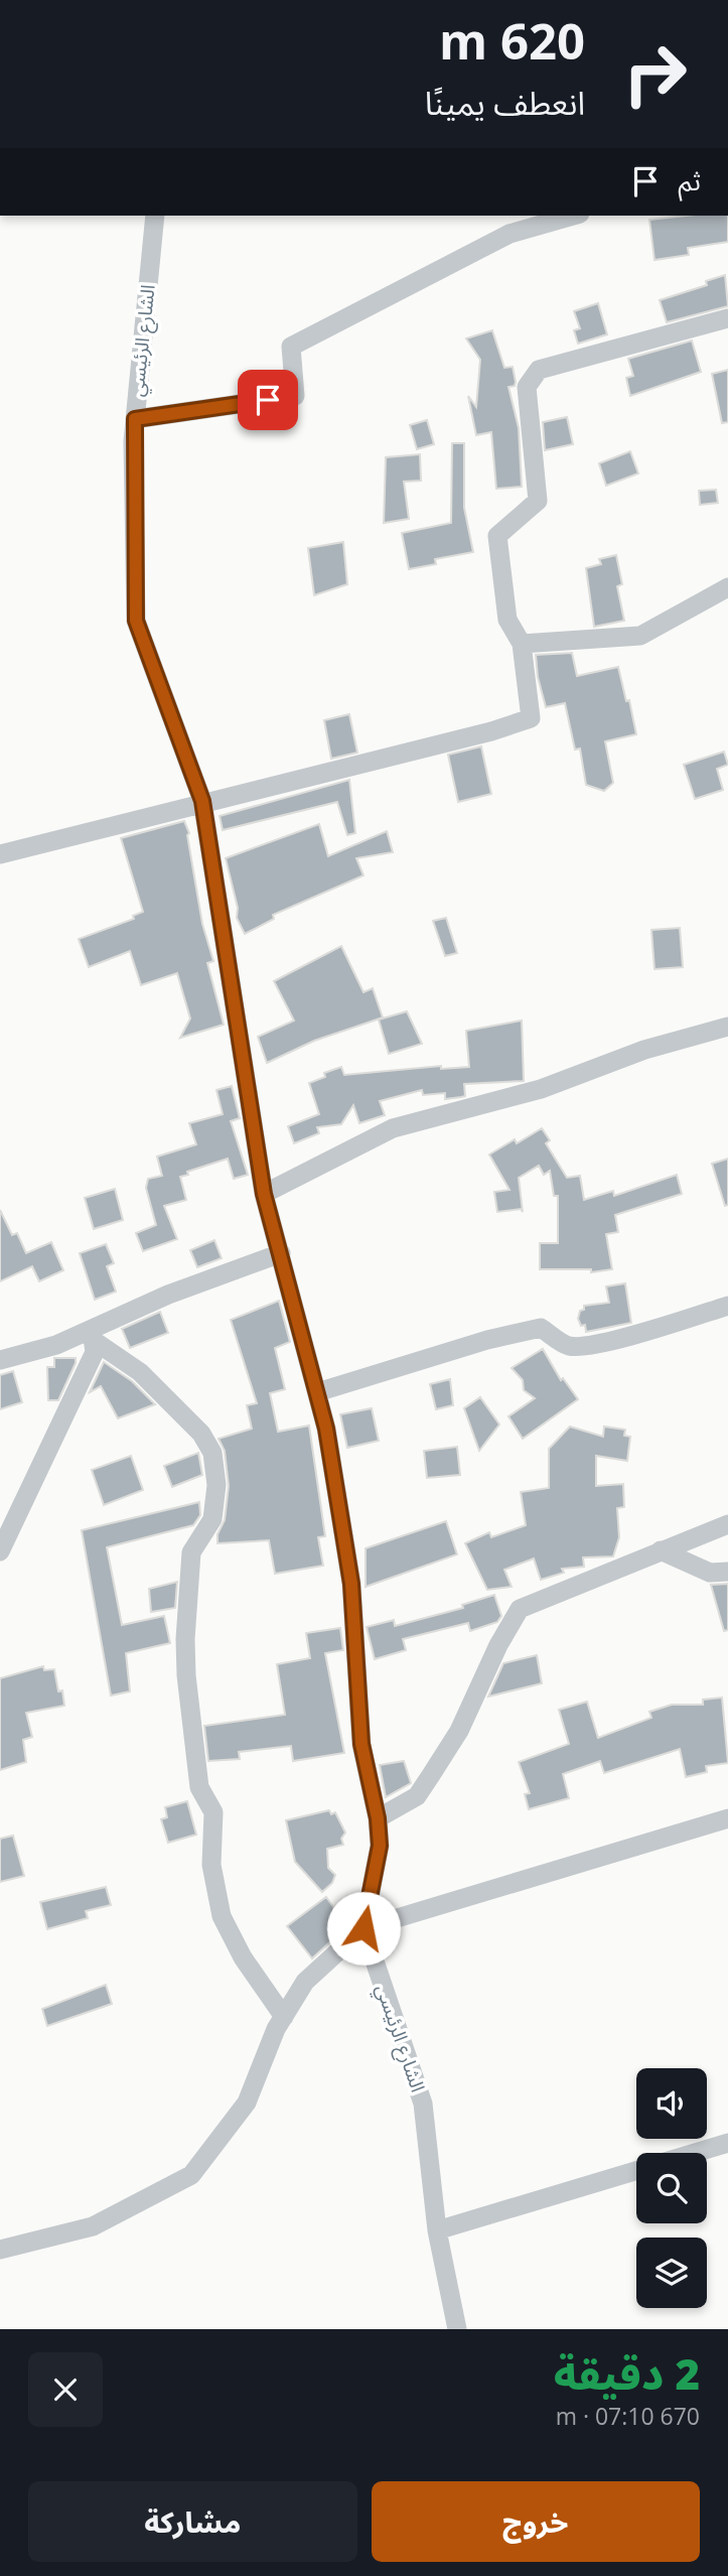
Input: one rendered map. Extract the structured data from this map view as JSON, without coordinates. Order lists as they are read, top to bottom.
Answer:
{
  "streets": {
    "street": ["الشارع الرئيسي"]
  },
  "page": {
    "turn": ["620 m", "انعطف يمينًا"],
    "then": "ثم",
    "heading": ["2 دقيقة", "670 m · 07:10"],
    "buttons": ["خروج", "مشاركة"]
  }
}
